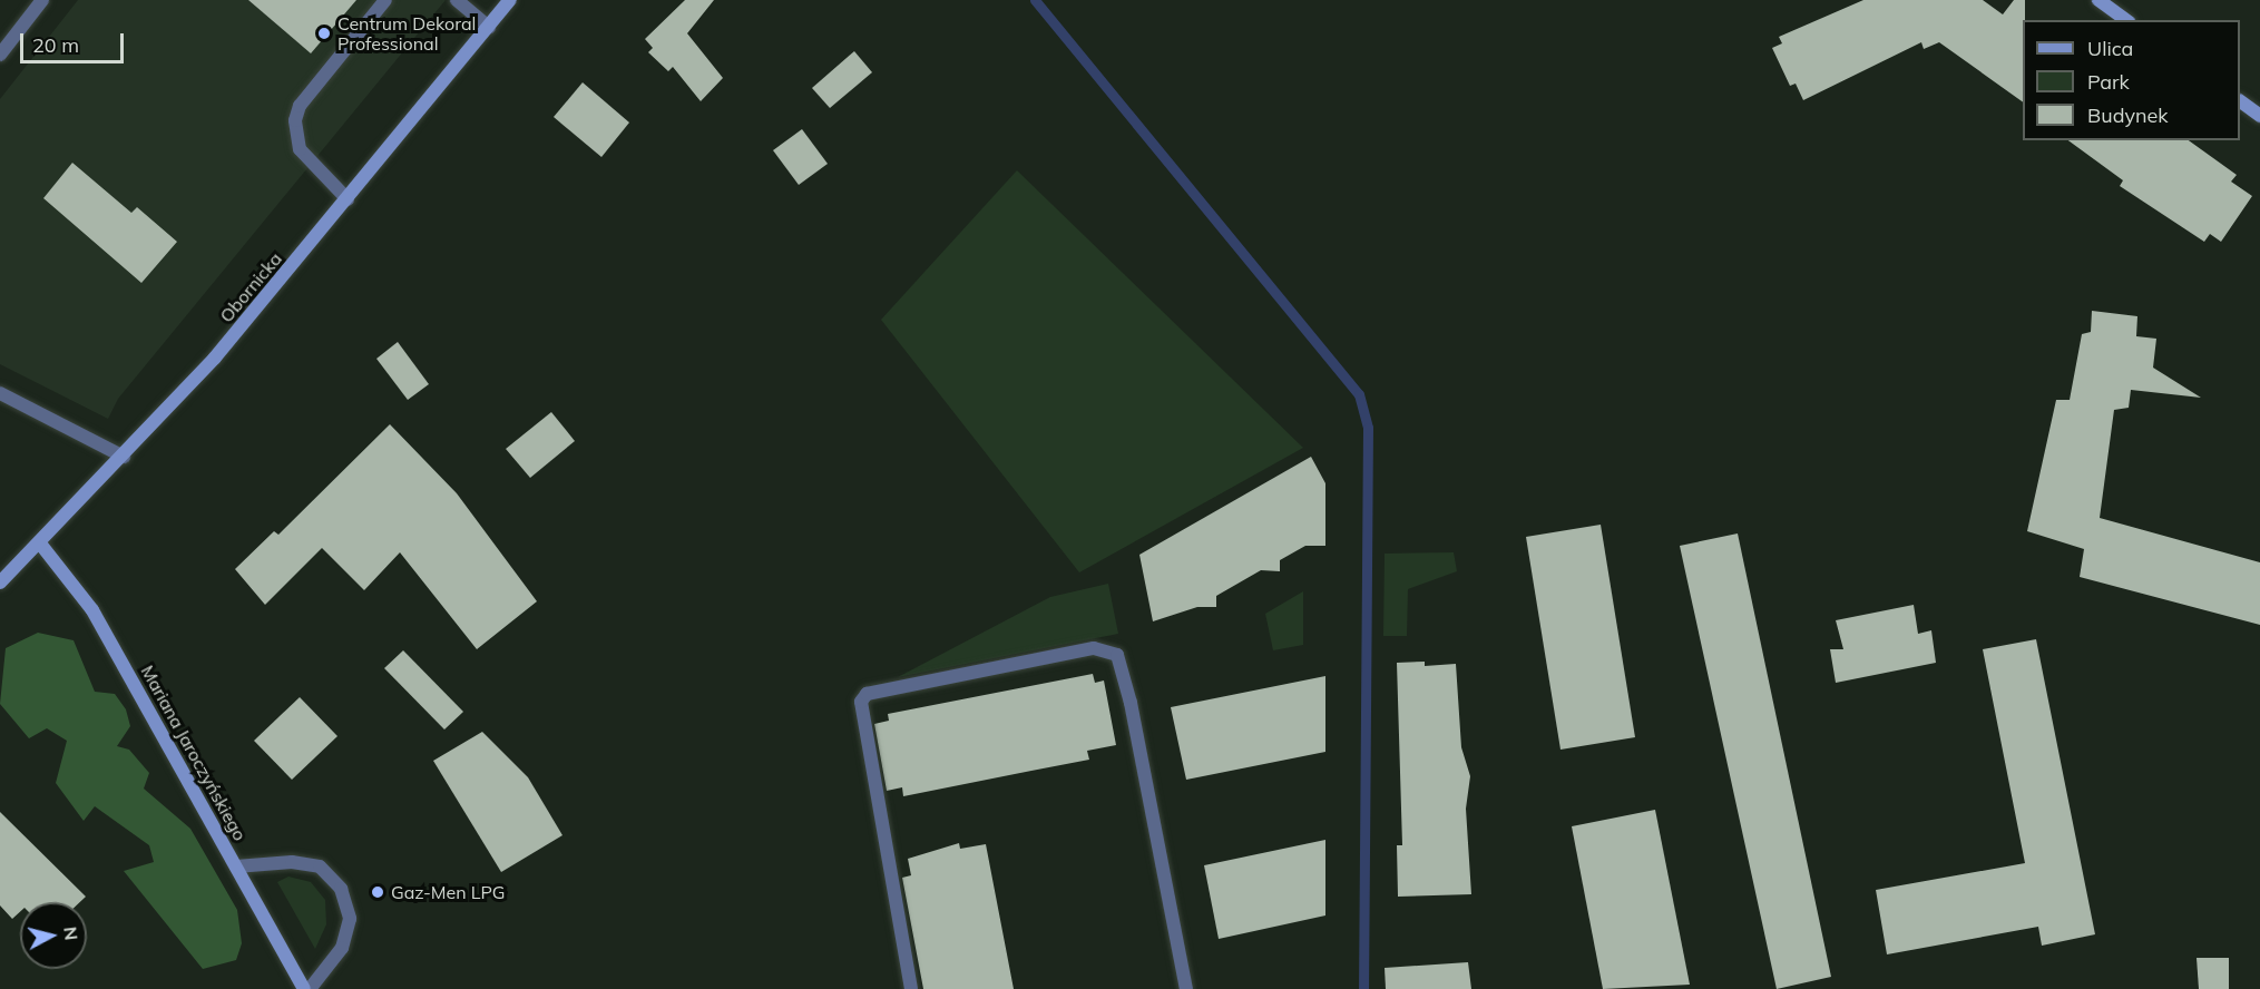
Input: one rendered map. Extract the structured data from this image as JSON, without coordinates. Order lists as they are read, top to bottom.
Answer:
{
  "streets": {
    "main road": ["Obornicka", "Mariana Jaroczyńskiego"]
  },
  "crossings": [
    ["Obornicka", "Mariana Jaroczyńskiego"]
  ],
  "places": ["Centrum Dekoral Professional", "Gaz-Men LPG"],
  "legend": ["Ulica", "Park", "Budynek"],
  "scale_bar": "20 m",
  "north": "right"
}
